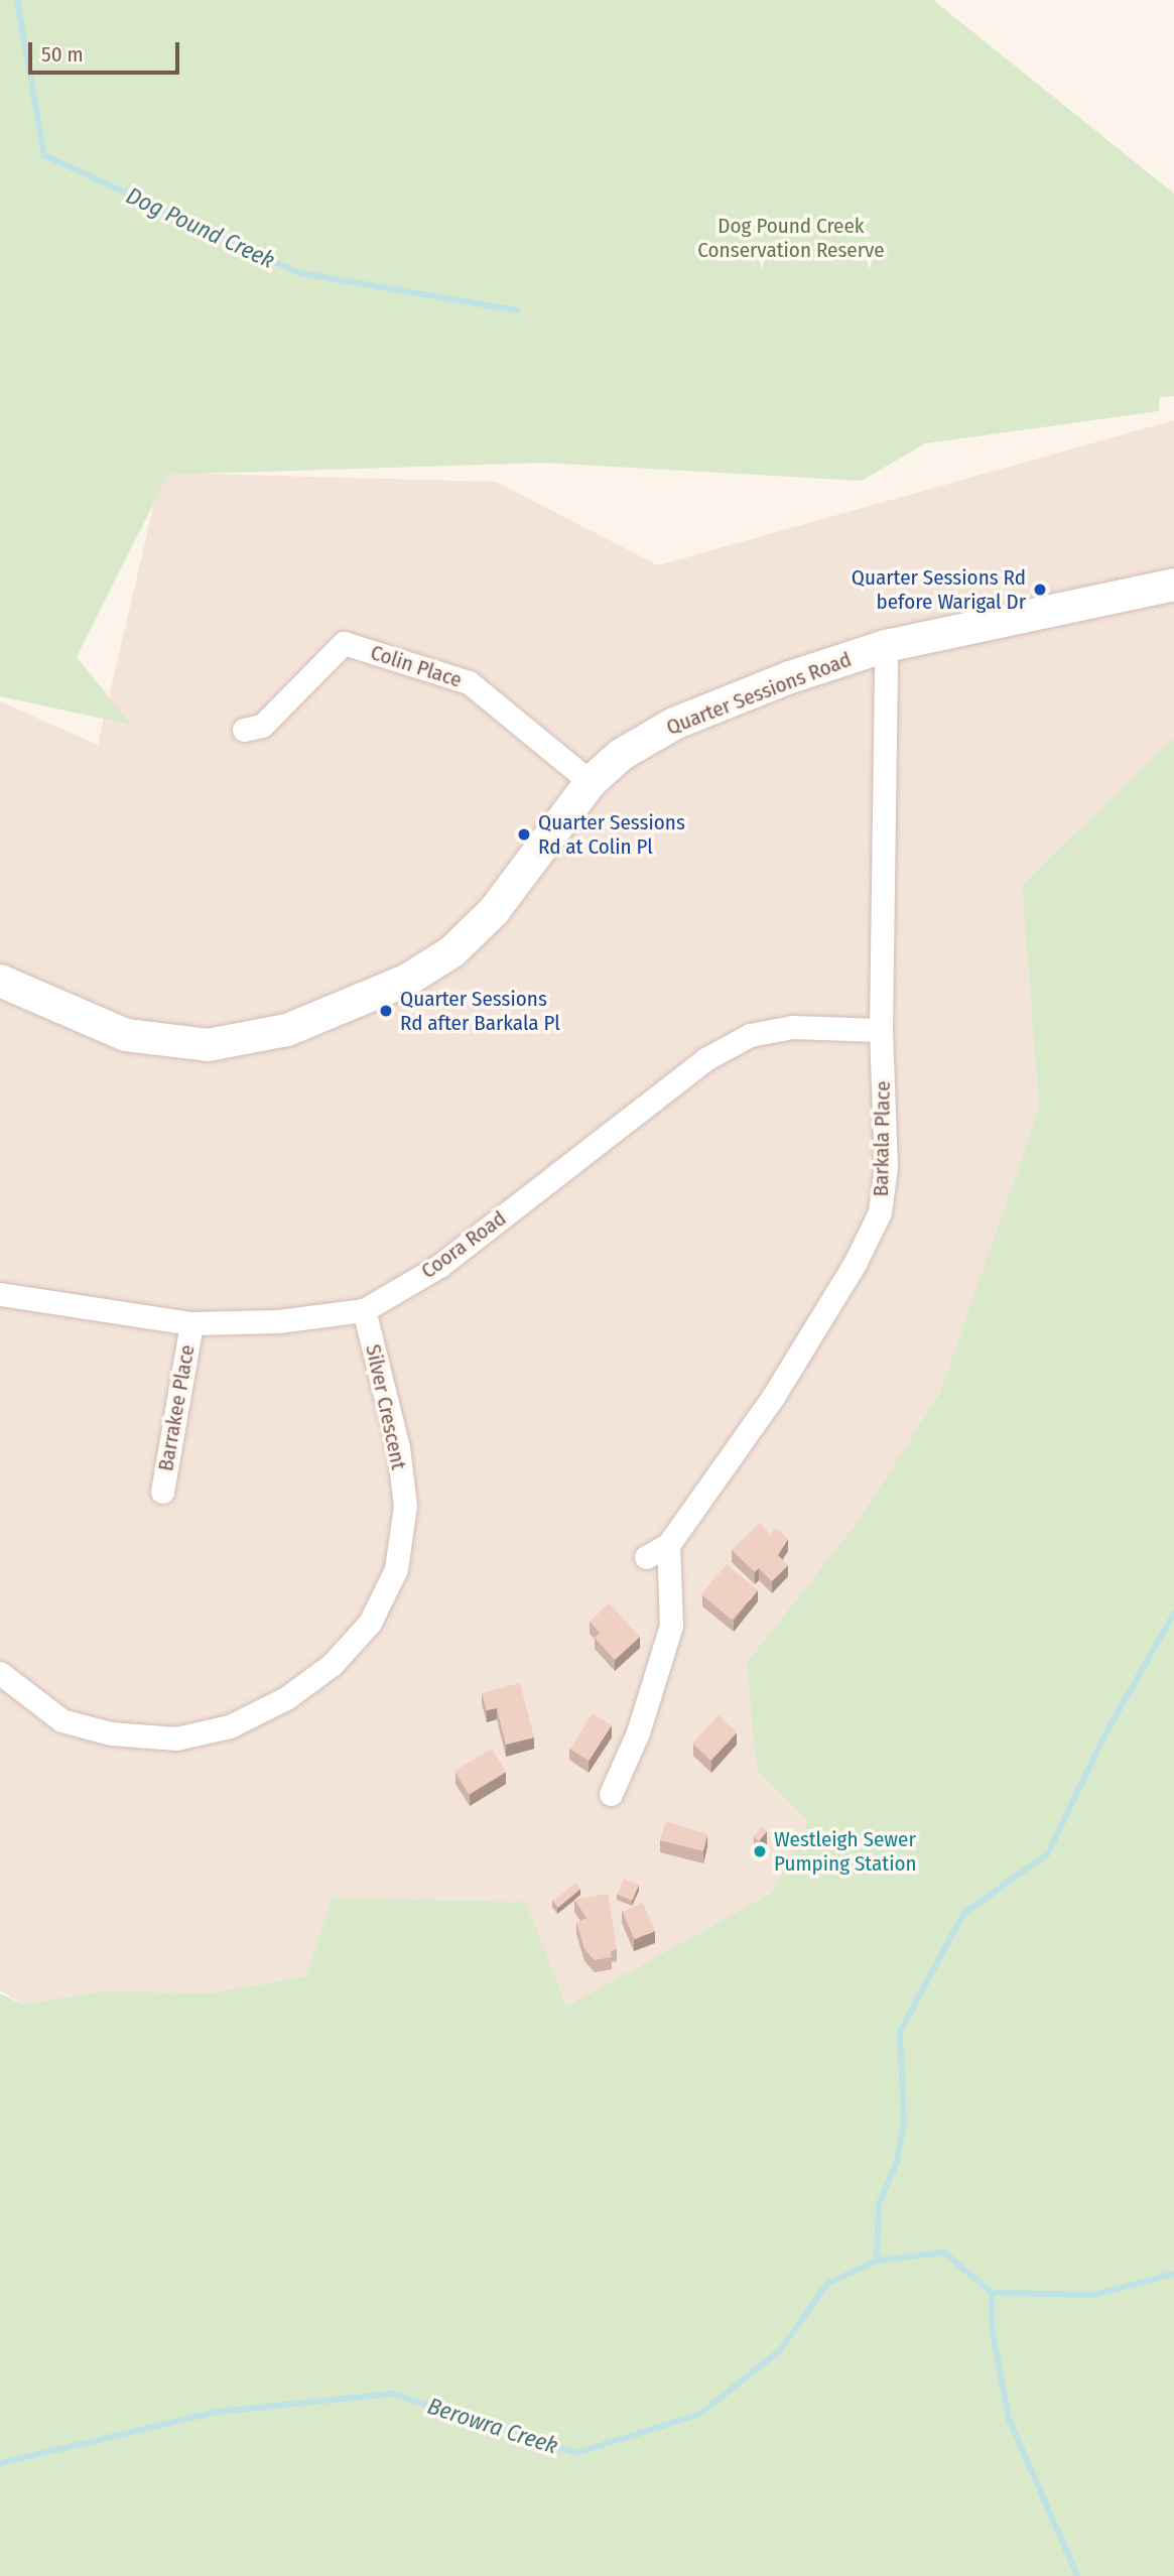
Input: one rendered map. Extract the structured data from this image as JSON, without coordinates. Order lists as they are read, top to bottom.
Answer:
{
  "streets": {
    "main road": ["Quarter Sessions Road"],
    "street": [
      "Colin Place",
      "Barkala Place",
      "Coora Road",
      "Silver Crescent",
      "Barrakee Place"
    ]
  },
  "crossings": [
    ["Colin Place", "Quarter Sessions Road"],
    ["Quarter Sessions Road", "Barkala Place"],
    ["Barkala Place", "Coora Road"],
    ["Coora Road", "Silver Crescent"],
    ["Coora Road", "Barrakee Place"]
  ],
  "water": ["Dog Pound Creek", "Berowra Creek"],
  "parks": ["Dog Pound Creek Conservation Reserve"],
  "places": [
    "Quarter Sessions Rd before Warigal Dr",
    "Quarter Sessions Rd at Colin Pl",
    "Quarter Sessions Rd after Barkala Pl",
    "Westleigh Sewer Pumping Station"
  ],
  "scale_bar": "50 m"
}
